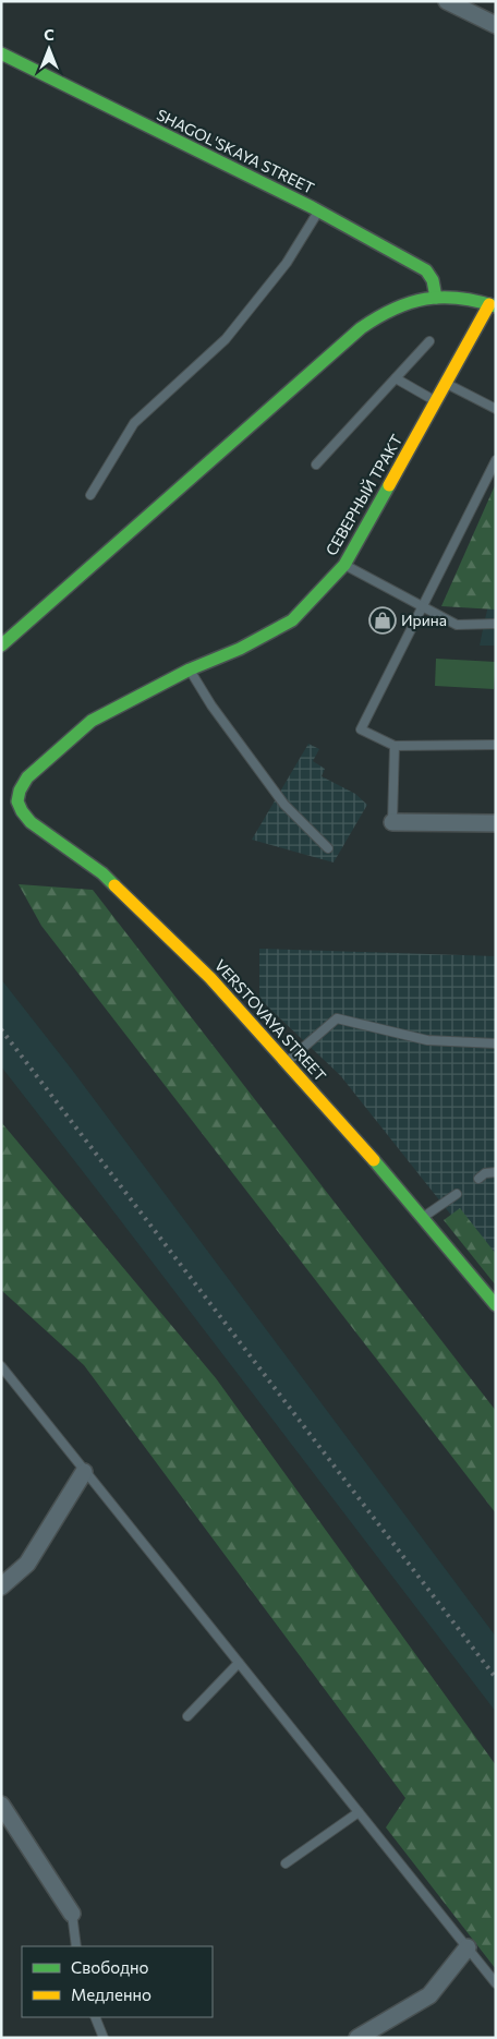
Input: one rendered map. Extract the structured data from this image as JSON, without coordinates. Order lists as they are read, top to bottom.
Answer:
{
  "streets": {
    "street": ["SHAGOL'SKAYA STREET", "СЕВЕРНЫЙ ТРАКТ", "VERSTOVAYA STREET"]
  },
  "crossings": [
    ["СЕВЕРНЫЙ ТРАКТ", "VERSTOVAYA STREET"]
  ],
  "places": {
    "shop": ["Ирина"]
  },
  "legend": ["Свободно", "Медленно"],
  "north": "top"
}
